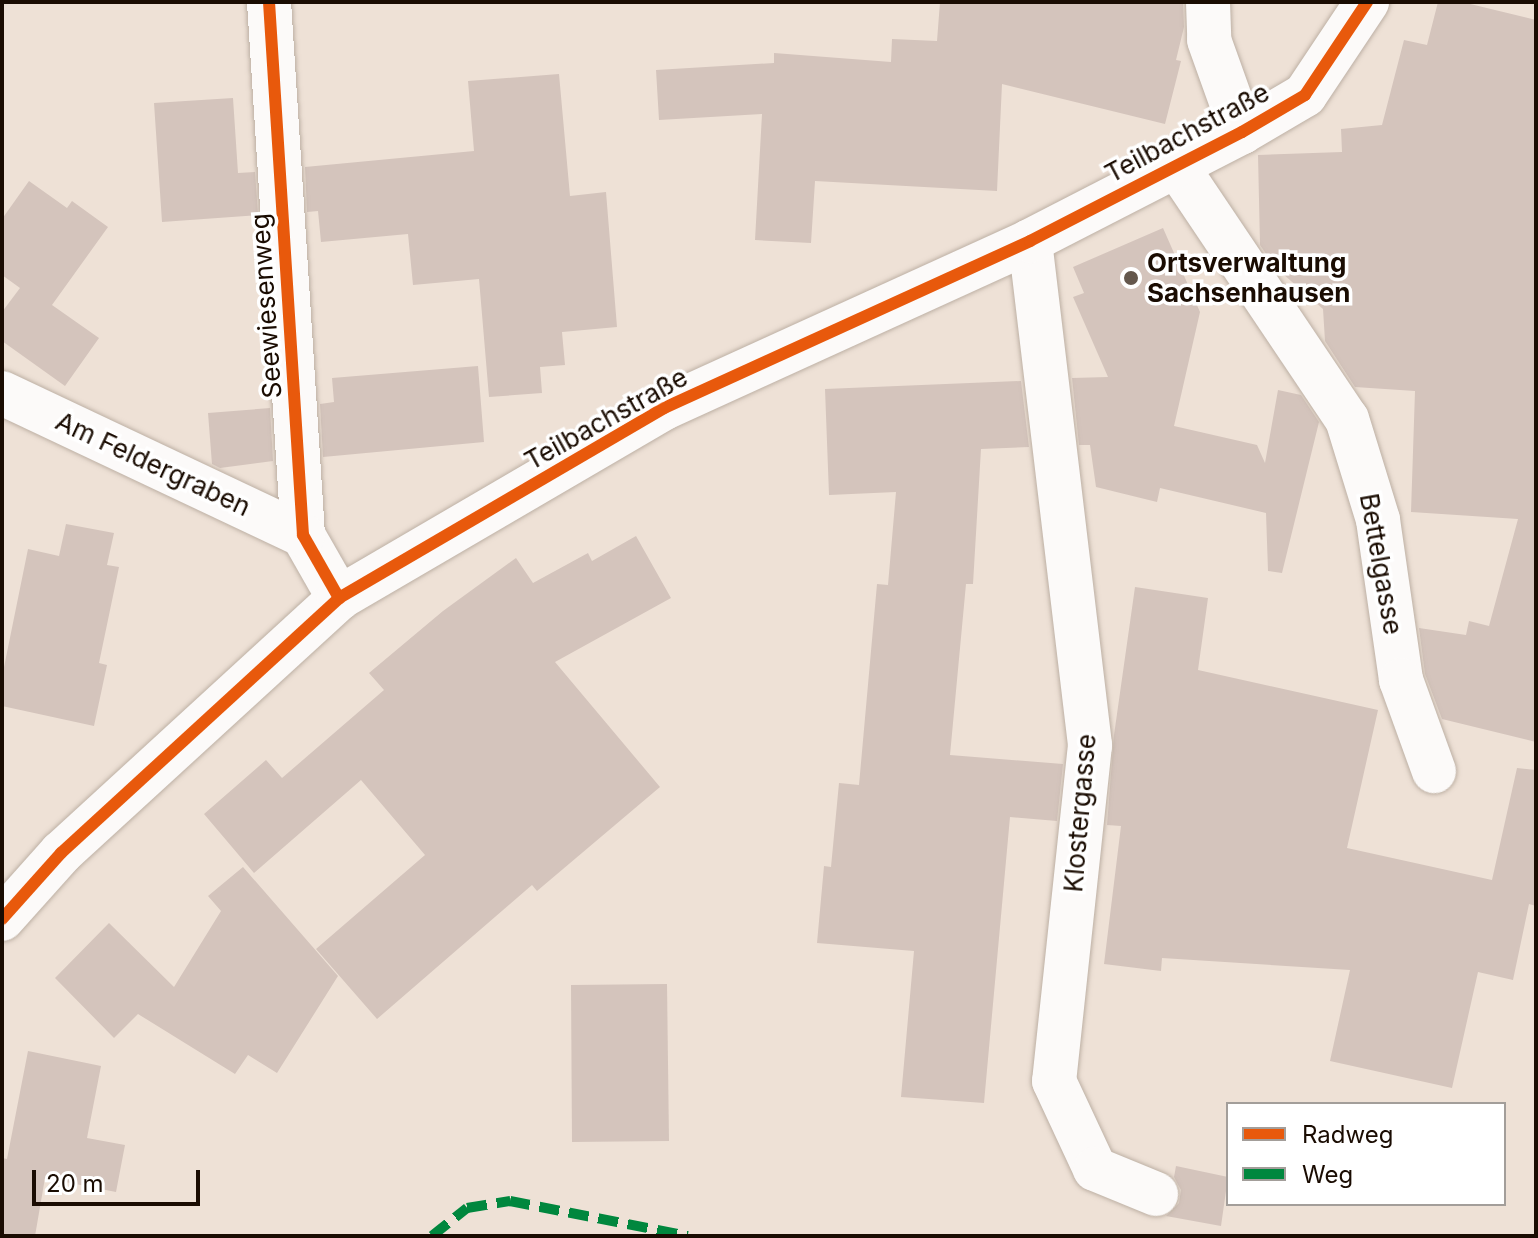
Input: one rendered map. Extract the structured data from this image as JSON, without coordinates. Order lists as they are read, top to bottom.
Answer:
{
  "streets": {
    "street": [
      "Teilbachstraße",
      "Seewiesenweg",
      "Am Feldergraben",
      "Bettelgasse",
      "Klostergasse"
    ]
  },
  "crossings": [
    ["Teilbachstraße", "Seewiesenweg"],
    ["Teilbachstraße", "Bettelgasse"],
    ["Teilbachstraße", "Klostergasse"],
    ["Seewiesenweg", "Am Feldergraben"]
  ],
  "places": ["Ortsverwaltung Sachsenhausen"],
  "legend": ["Radweg", "Weg"],
  "scale_bar": "20 m"
}
